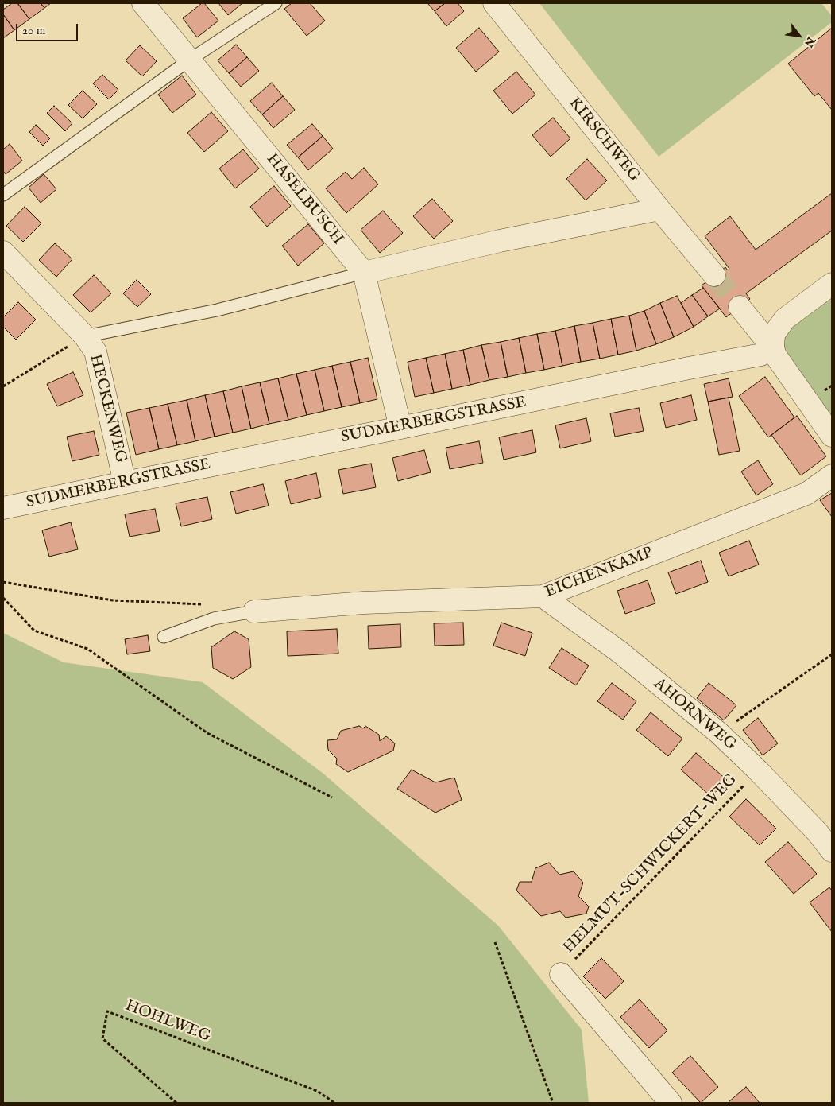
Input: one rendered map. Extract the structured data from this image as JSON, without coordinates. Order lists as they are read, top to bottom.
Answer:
{
  "streets": {
    "street": [
      "KIRSCHWEG",
      "HASELBUSCH",
      "HECKENWEG",
      "SUDMERBERGSTRASSE",
      "EICHENKAMP",
      "AHORNWEG"
    ],
    "path": ["HELMUT-SCHWICKERT-WEG", "HOHLWEG"]
  },
  "crossings": [
    ["HASELBUSCH", "SUDMERBERGSTRASSE"],
    ["HECKENWEG", "SUDMERBERGSTRASSE"],
    ["EICHENKAMP", "AHORNWEG"],
    ["AHORNWEG", "HELMUT-SCHWICKERT-WEG"]
  ],
  "scale_bar": "20 m",
  "north": "bottom right"
}
